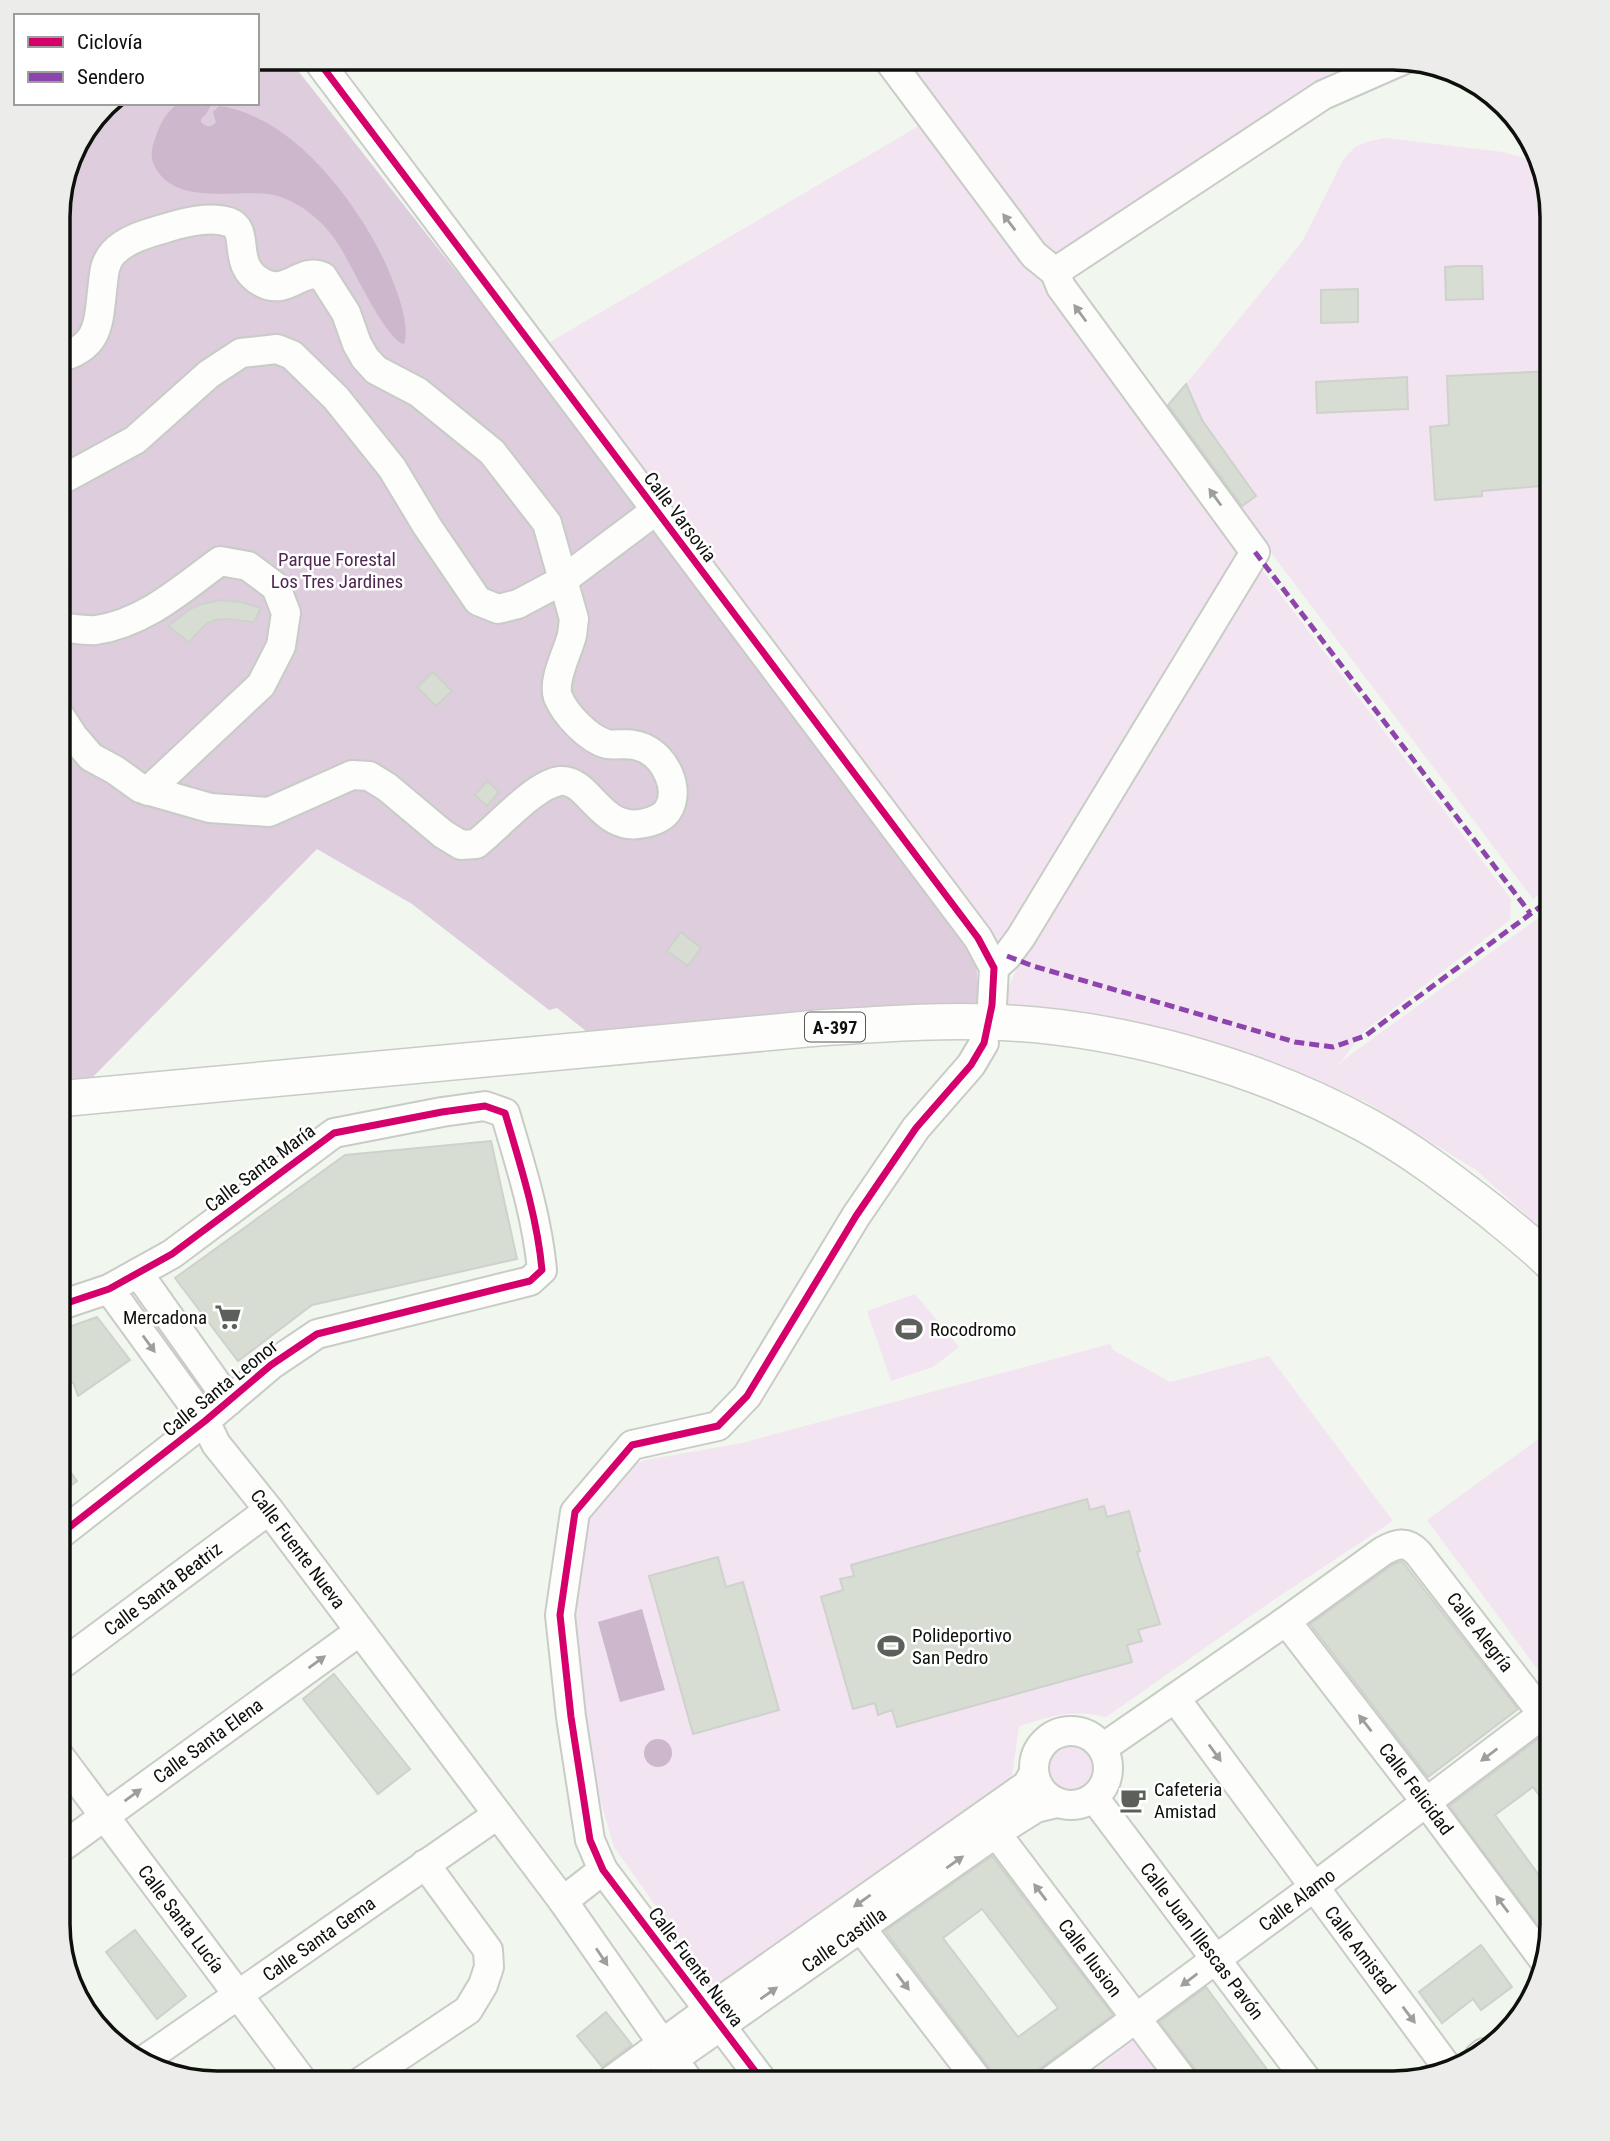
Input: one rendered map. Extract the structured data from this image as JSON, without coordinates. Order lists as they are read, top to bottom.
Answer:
{
  "streets": {
    "main road": ["A-397"],
    "street": [
      "Calle Varsovia",
      "Calle Santa María",
      "Calle Santa Leonor",
      "Calle Fuente Nueva",
      "Calle Santa Beatriz",
      "Calle Alegría",
      "Calle Santa Elena",
      "Calle Felicidad",
      "Calle Alamo",
      "Calle Santa Lucía",
      "Calle Santa Gema",
      "Calle Castilla",
      "Calle Juan Illescas Pavón",
      "Calle Amistad",
      "Calle Ilusion"
    ]
  },
  "crossings": [
    ["Calle Santa María", "Calle Santa Leonor"],
    ["Calle Santa María", "Calle Fuente Nueva"],
    ["Calle Santa Leonor", "Calle Fuente Nueva"],
    ["Calle Fuente Nueva", "Calle Santa Beatriz"],
    ["Calle Fuente Nueva", "Calle Santa Elena"],
    ["Calle Fuente Nueva", "Calle Santa Gema"],
    ["Calle Fuente Nueva", "Calle Castilla"],
    ["Calle Alegría", "Calle Felicidad"],
    ["Calle Santa Elena", "Calle Santa Lucía"],
    ["Calle Felicidad", "Calle Alamo"],
    ["Calle Alamo", "Calle Juan Illescas Pavón"],
    ["Calle Alamo", "Calle Amistad"],
    ["Calle Alamo", "Calle Ilusion"],
    ["Calle Santa Lucía", "Calle Santa Gema"],
    ["Calle Castilla", "Calle Juan Illescas Pavón"],
    ["Calle Castilla", "Calle Ilusion"]
  ],
  "one_way": [
    "Calle Santa Elena",
    "Calle Felicidad",
    "Calle Alamo",
    "Calle Amistad"
  ],
  "parks": ["Parque Forestal Los Tres Jardines"],
  "places": {
    "supermarket": ["Mercadona"],
    "sports": ["Rocodromo", "Polideportivo San Pedro"],
    "cafe": ["Cafeteria Amistad"]
  },
  "legend": ["Ciclovía", "Sendero"]
}
